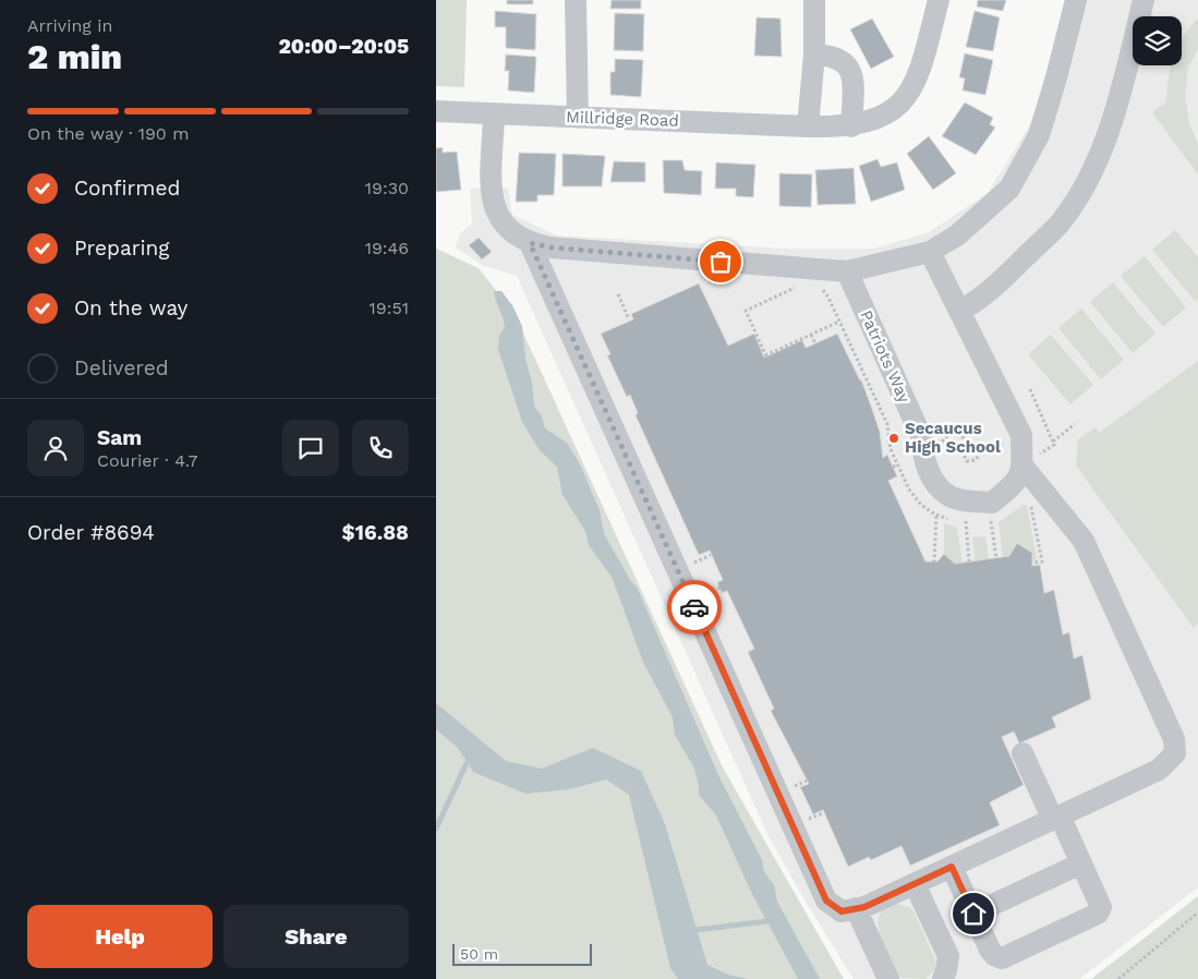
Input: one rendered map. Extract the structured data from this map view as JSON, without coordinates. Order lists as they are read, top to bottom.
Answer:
{
  "streets": {
    "street": ["Millridge Road", "Patriots Way"]
  },
  "places": ["Secaucus High School"],
  "scale_bar": "50 m",
  "page": {
    "heading": ["2 min", "Arriving in", "20:00–20:05"],
    "panel": [
      "Sam",
      "Courier · 4.7",
      "Order #8694",
      "$16.88"
    ],
    "bar": "On the way · 190 m",
    "list": [
      ["Confirmed", "19:30"],
      ["Preparing", "19:46"],
      ["On the way", "19:51"],
      "Delivered"
    ],
    "buttons": ["Help", "Share"],
    "scale": "50 m"
  }
}
